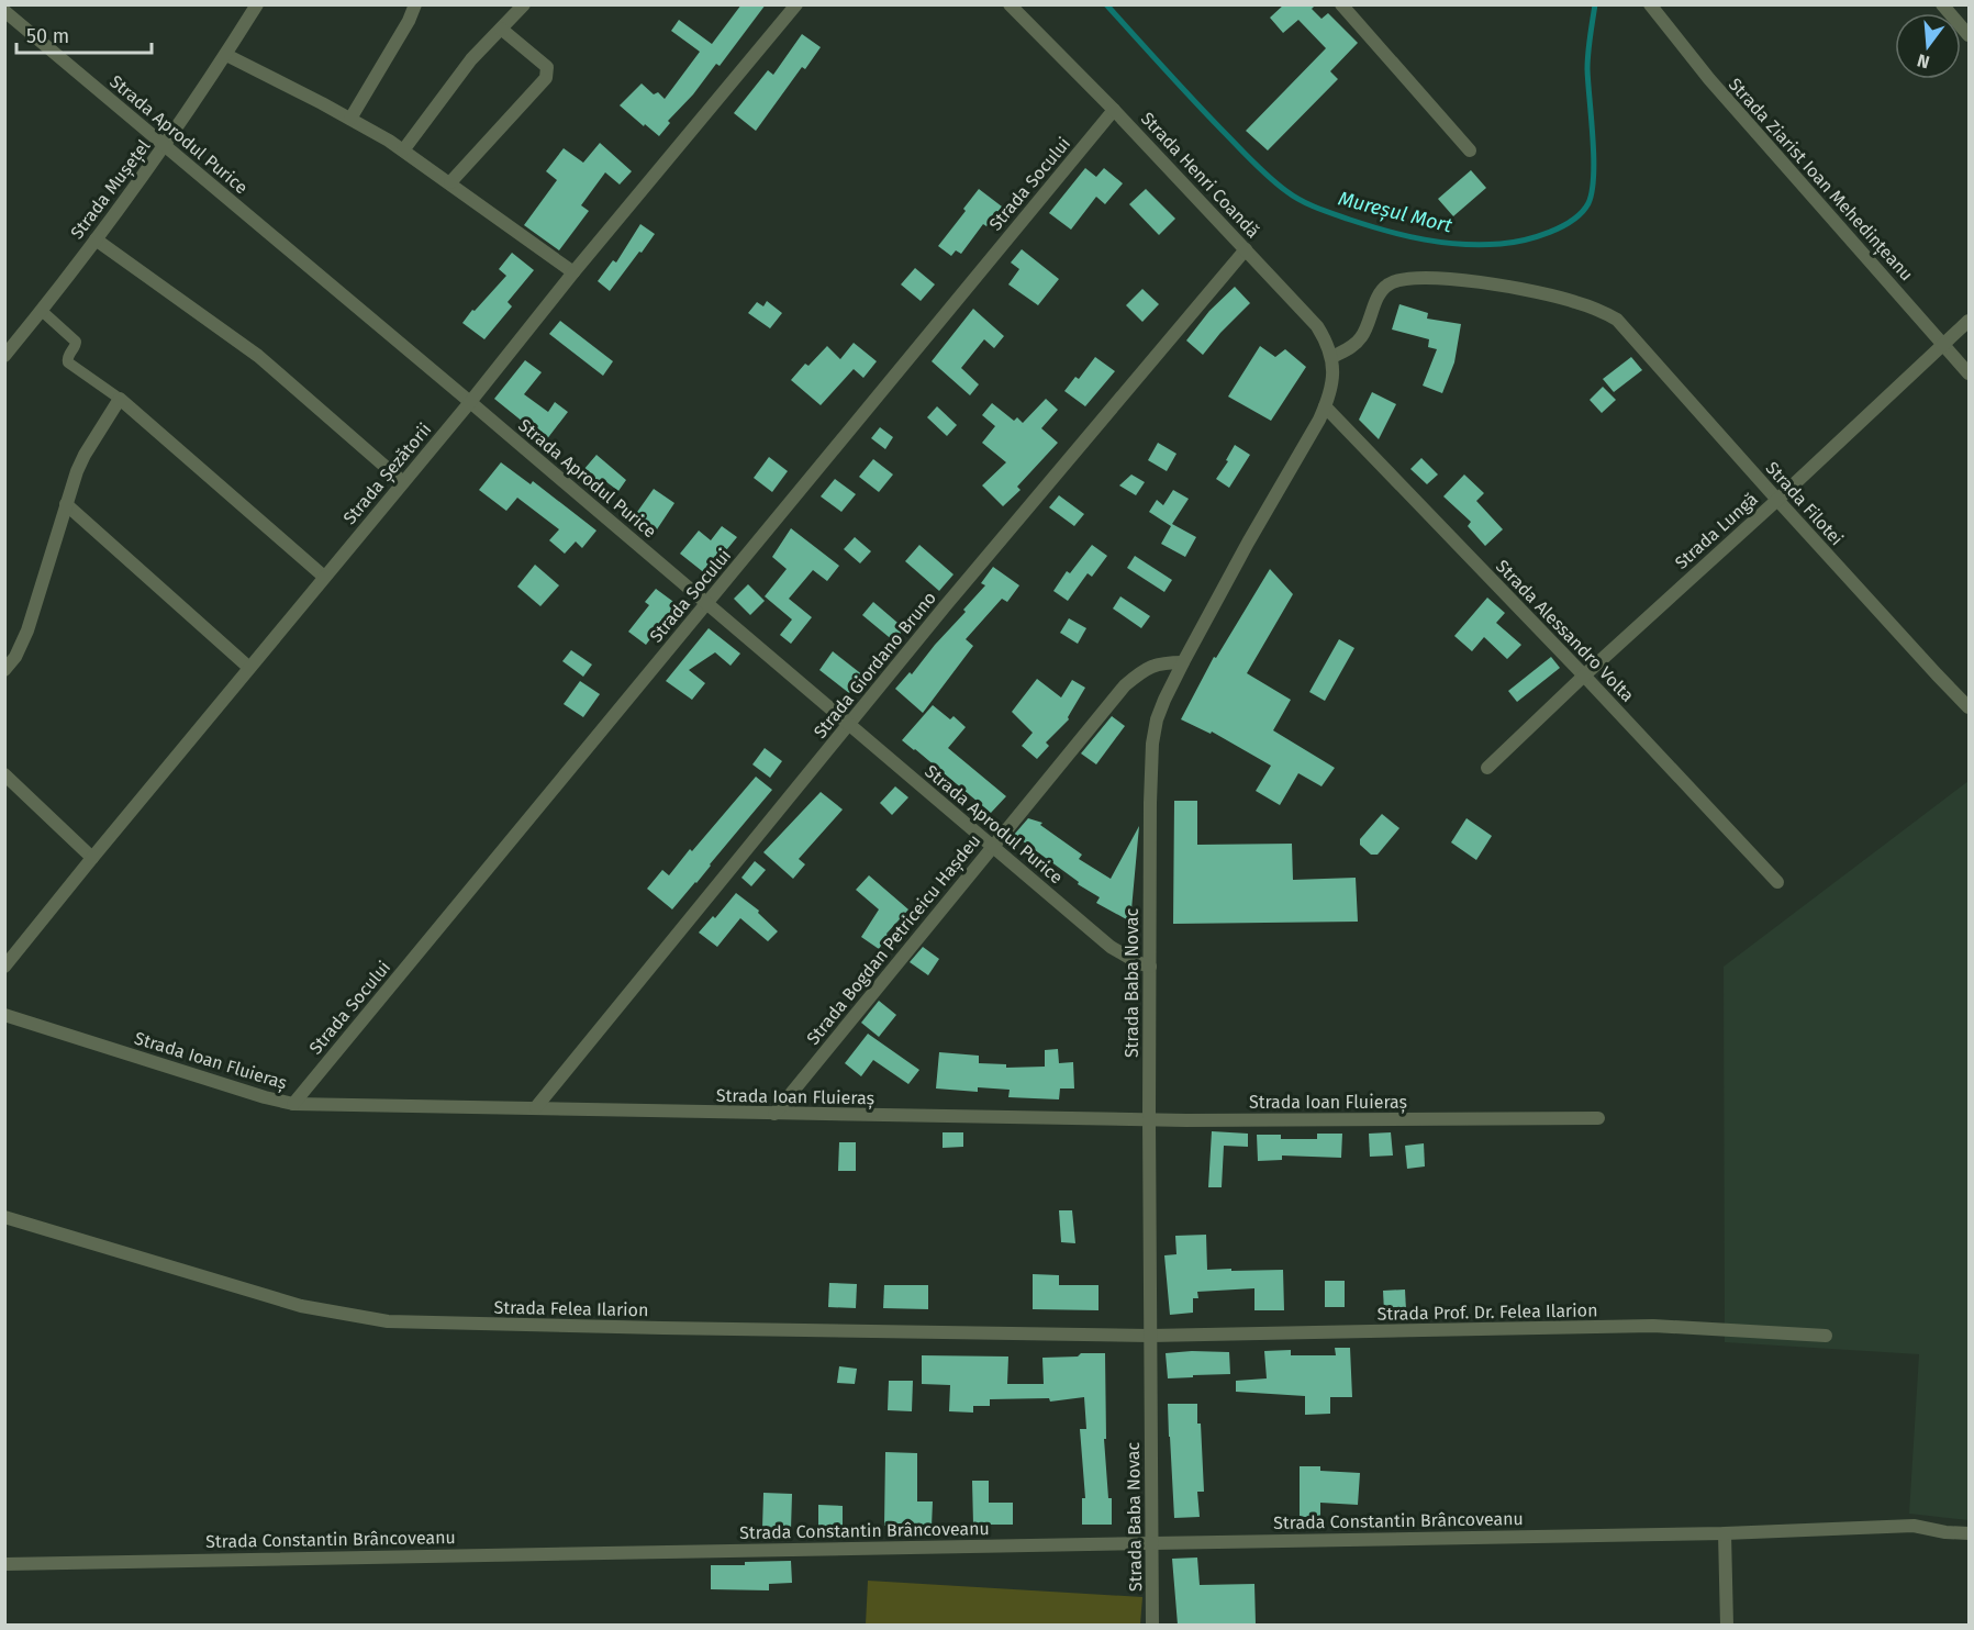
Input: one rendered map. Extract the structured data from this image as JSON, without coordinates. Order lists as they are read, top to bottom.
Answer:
{
  "streets": {
    "street": [
      "Strada Aprodul Purice",
      "Strada Henri Coandă",
      "Strada Ziarist Ioan Mehedințeanu",
      "Strada Socului",
      "Strada Mușețel",
      "Strada Șezătorii",
      "Strada Filotei",
      "Strada Lungă",
      "Strada Alessandro Volta",
      "Strada Giordano Bruno",
      "Strada Bogdan Petriceicu Hașdeu",
      "Strada Baba Novac",
      "Strada Ioan Fluieraș",
      "Strada Felea Ilarion",
      "Strada Prof. Dr. Felea Ilarion",
      "Strada Constantin Brâncoveanu"
    ]
  },
  "crossings": [
    ["Strada Aprodul Purice", "Strada Socului"],
    ["Strada Aprodul Purice", "Strada Mușețel"],
    ["Strada Aprodul Purice", "Strada Șezătorii"],
    ["Strada Aprodul Purice", "Strada Giordano Bruno"],
    ["Strada Aprodul Purice", "Strada Bogdan Petriceicu Hașdeu"],
    ["Strada Aprodul Purice", "Strada Baba Novac"],
    ["Strada Henri Coandă", "Strada Socului"],
    ["Strada Henri Coandă", "Strada Filotei"],
    ["Strada Henri Coandă", "Strada Giordano Bruno"],
    ["Strada Henri Coandă", "Strada Baba Novac"],
    ["Strada Ziarist Ioan Mehedințeanu", "Strada Lungă"],
    ["Strada Socului", "Strada Ioan Fluieraș"],
    ["Strada Filotei", "Strada Lungă"],
    ["Strada Lungă", "Strada Alessandro Volta"],
    ["Strada Alessandro Volta", "Strada Baba Novac"],
    ["Strada Giordano Bruno", "Strada Ioan Fluieraș"],
    ["Strada Bogdan Petriceicu Hașdeu", "Strada Baba Novac"],
    ["Strada Bogdan Petriceicu Hașdeu", "Strada Ioan Fluieraș"],
    ["Strada Baba Novac", "Strada Ioan Fluieraș"],
    ["Strada Baba Novac", "Strada Felea Ilarion"],
    ["Strada Baba Novac", "Strada Prof. Dr. Felea Ilarion"],
    ["Strada Baba Novac", "Strada Constantin Brâncoveanu"],
    ["Strada Felea Ilarion", "Strada Prof. Dr. Felea Ilarion"]
  ],
  "water": ["Mureșul Mort"],
  "scale_bar": "50 m",
  "north": "bottom"
}
